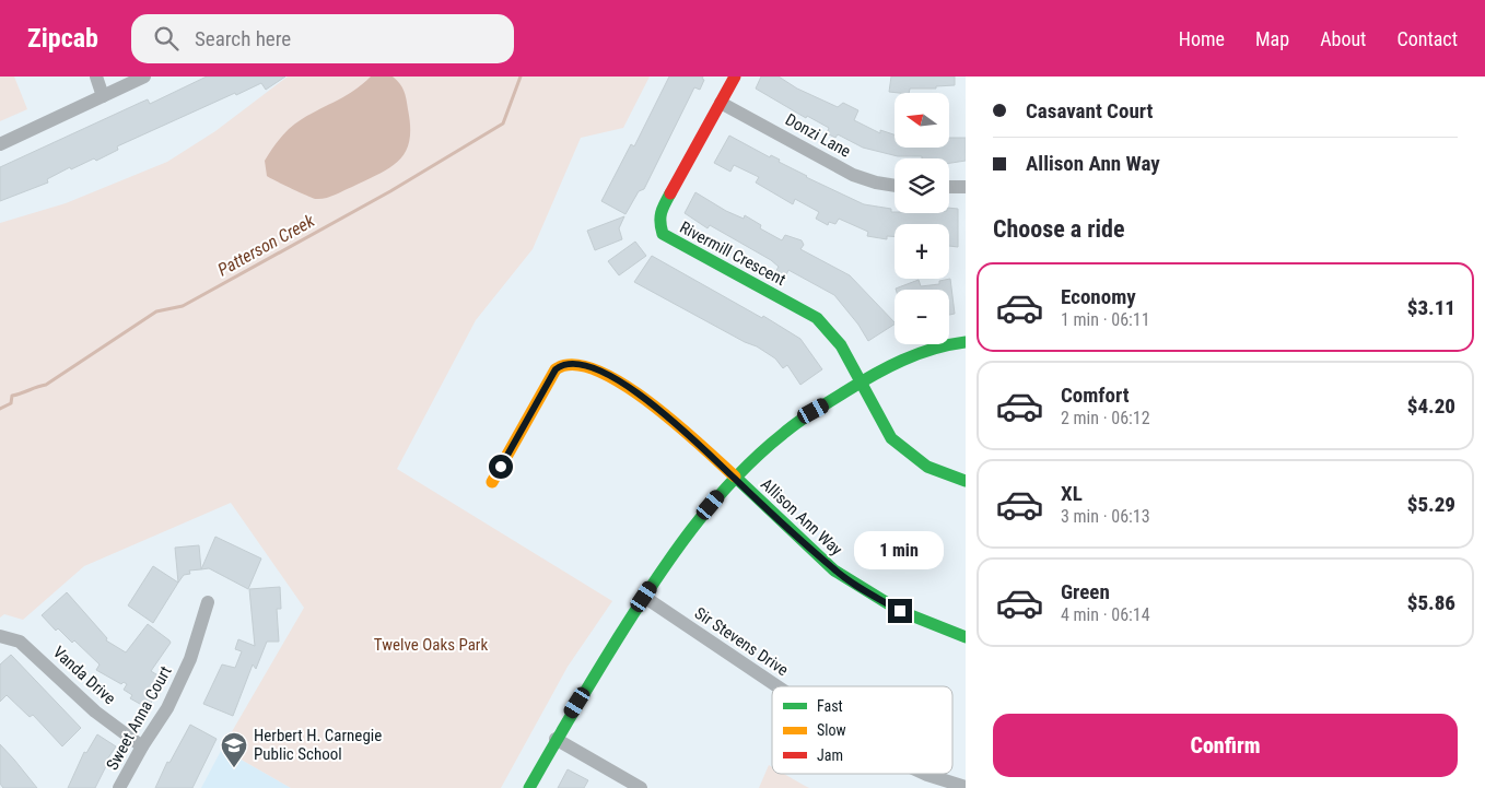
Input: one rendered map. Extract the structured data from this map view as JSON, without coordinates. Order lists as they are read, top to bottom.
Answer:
{
  "streets": {
    "street": [
      "Donzi Lane",
      "Rivermill Crescent",
      "Allison Ann Way",
      "Sir Stevens Drive",
      "Vanda Drive",
      "Sweet Anna Court"
    ]
  },
  "crossings": [
    ["Donzi Lane", "Rivermill Crescent"],
    ["Vanda Drive", "Sweet Anna Court"]
  ],
  "water": ["Patterson Creek"],
  "parks": ["Twelve Oaks Park"],
  "places": {
    "school or university": ["Herbert H. Carnegie Public School"]
  },
  "legend": ["Fast", "Slow", "Jam"],
  "north": "left",
  "page": {
    "header": "Zipcab",
    "search": "Search here",
    "nav": [
      "Home",
      "Map",
      "About",
      "Contact"
    ],
    "banner": ["Casavant Court", "Allison Ann Way"],
    "map_buttons": ["+", "−"],
    "heading": "Choose a ride",
    "list": [
      {
        "name": "Economy",
        "note": "1 min · 06:11",
        "value": "$3.11"
      },
      {
        "name": "Comfort",
        "note": "2 min · 06:12",
        "value": "$4.20"
      },
      {
        "name": "XL",
        "note": "3 min · 06:13",
        "value": "$5.29"
      },
      {
        "name": "Green",
        "note": "4 min · 06:14",
        "value": "$5.86"
      }
    ],
    "bubble": "1 min",
    "buttons": "Confirm"
  }
}
